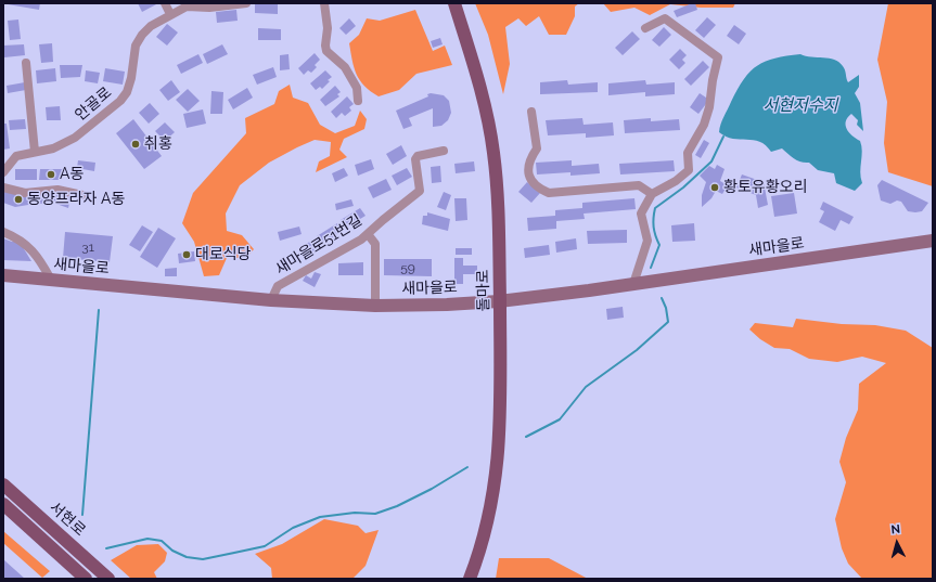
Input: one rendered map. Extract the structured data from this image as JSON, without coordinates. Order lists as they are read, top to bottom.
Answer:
{
  "streets": {
    "main road": ["돌마로", "서현로"],
    "street": ["안골로", "새마을로51번길", "새마을로"]
  },
  "crossings": [
    ["새마을로51번길", "새마을로"],
    ["새마을로", "돌마로"]
  ],
  "water": ["서현저수지"],
  "places": [
    "취홍",
    "A동",
    "황토유황오리",
    "동양프라자 A동",
    "대로식당"
  ],
  "house_numbers": ["31", "59"],
  "north": "top"
}
